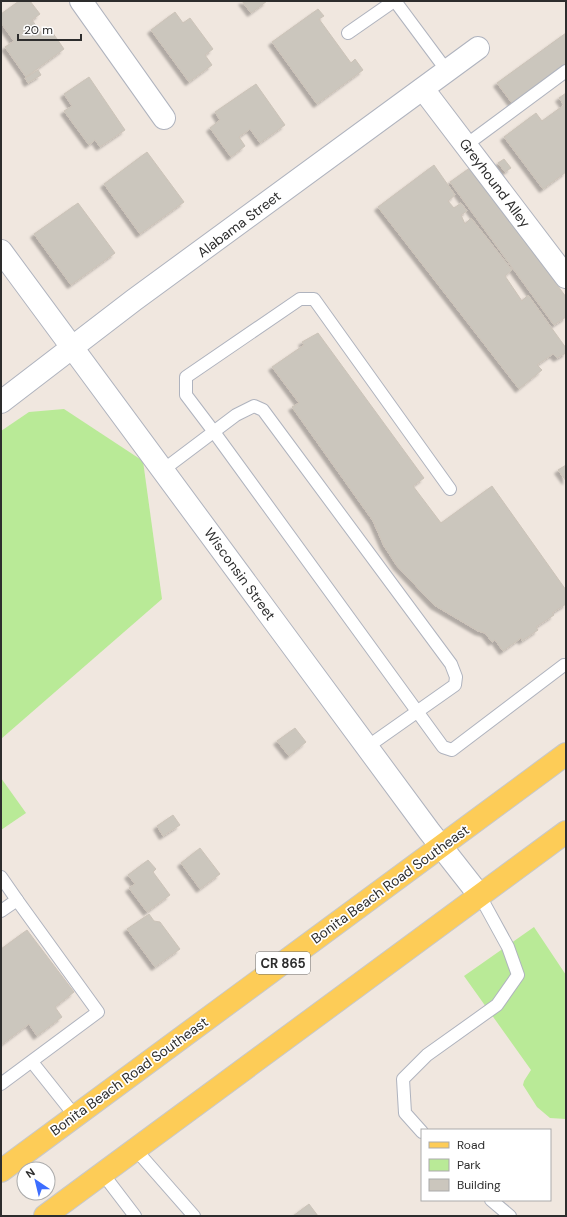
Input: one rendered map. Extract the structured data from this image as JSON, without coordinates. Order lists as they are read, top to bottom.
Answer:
{
  "streets": {
    "main road": ["Bonita Beach Road Southeast", "CR 865"],
    "street": ["Greyhound Alley", "Alabama Street", "Wisconsin Street"]
  },
  "crossings": [
    ["Greyhound Alley", "Alabama Street"],
    ["Alabama Street", "Wisconsin Street"],
    ["Wisconsin Street", "Bonita Beach Road Southeast"]
  ],
  "legend": ["Road", "Park", "Building"],
  "scale_bar": "20 m",
  "north": "top left"
}
